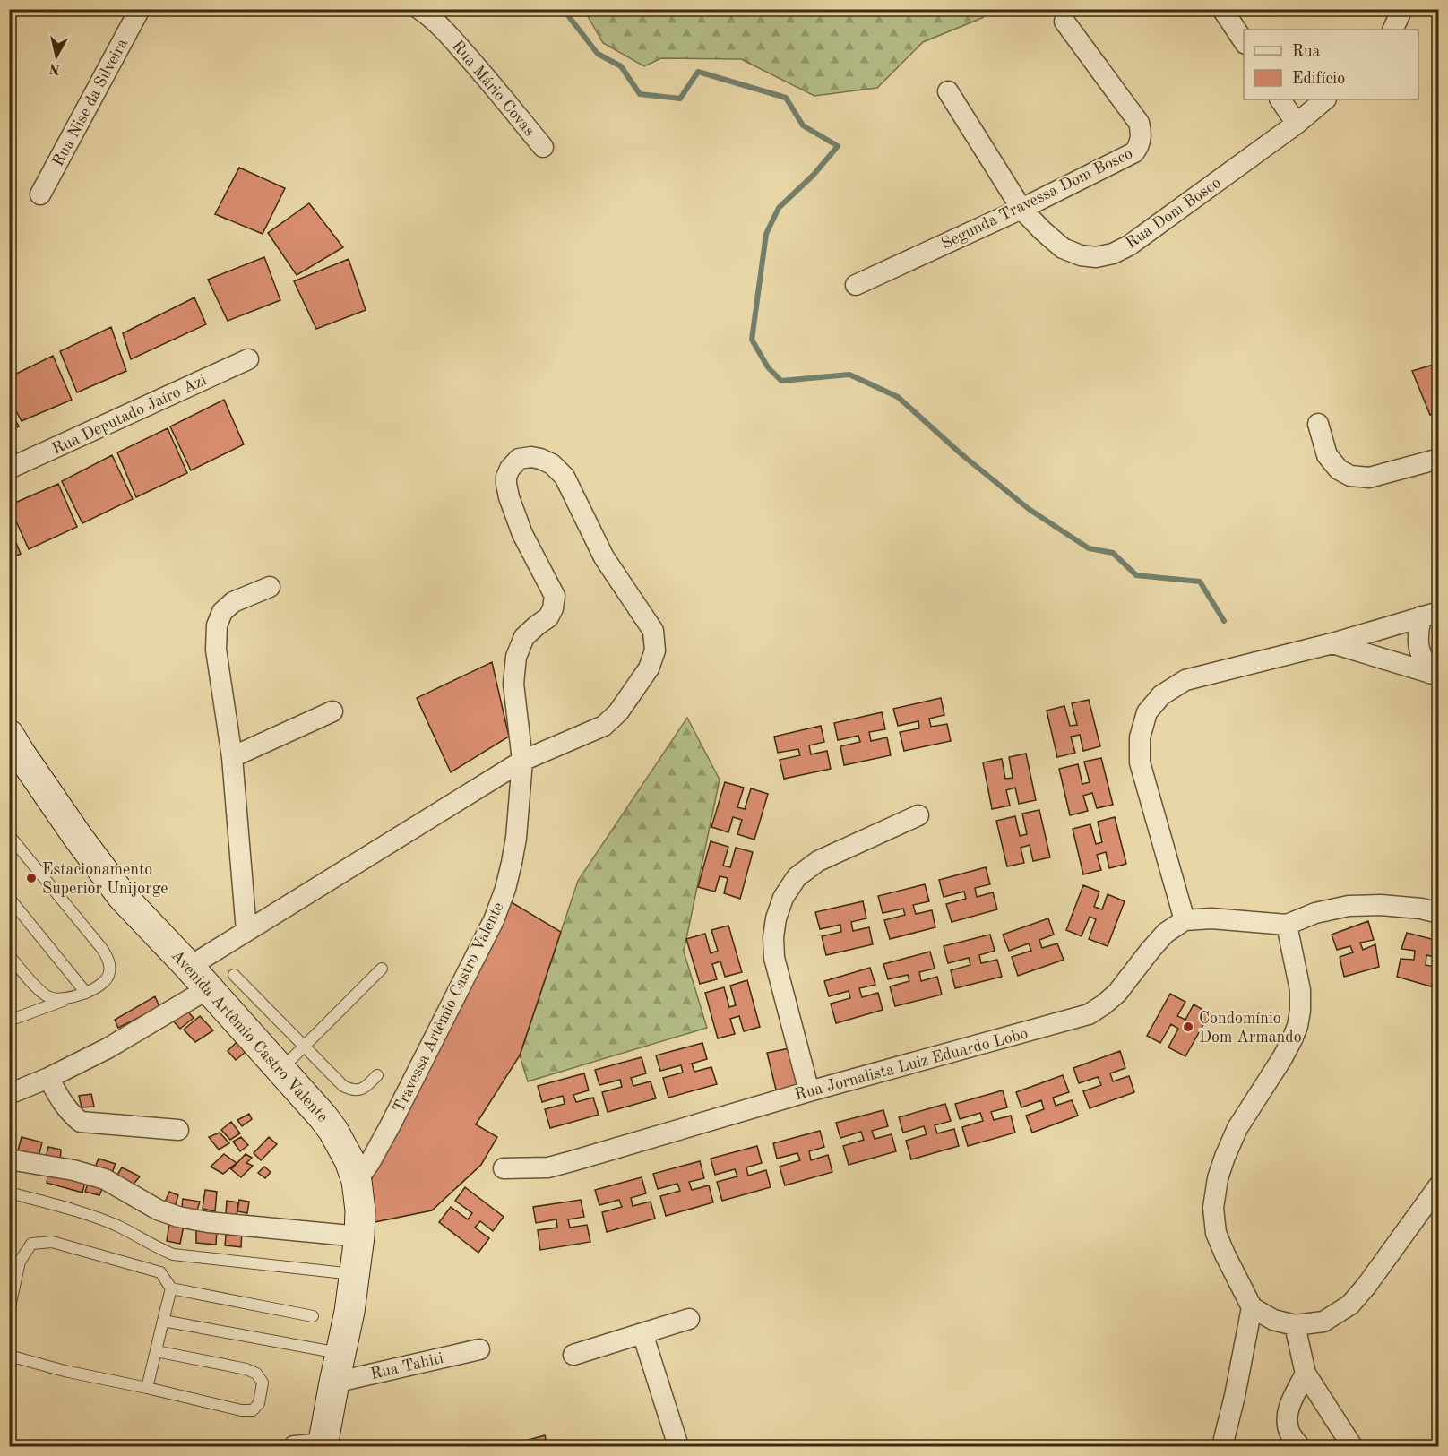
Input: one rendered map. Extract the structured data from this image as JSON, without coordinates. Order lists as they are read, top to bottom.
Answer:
{
  "streets": {
    "main road": ["Avenida Artêmio Castro Valente"],
    "street": [
      "Rua Mário Covas",
      "Rua Nise da Silveira",
      "Segunda Travessa Dom Bosco",
      "Rua Dom Bosco",
      "Rua Deputado Jaíro Azi",
      "Travessa Artêmio Castro Valente",
      "Rua Jornalista Luiz Eduardo Lobo",
      "Rua Tahiti"
    ]
  },
  "crossings": [
    ["Segunda Travessa Dom Bosco", "Rua Dom Bosco"],
    ["Travessa Artêmio Castro Valente", "Avenida Artêmio Castro Valente"],
    ["Avenida Artêmio Castro Valente", "Rua Tahiti"]
  ],
  "places": ["Estacionamento Superior Unijorge", "Condomínio Dom Armando"],
  "legend": ["Rua", "Edifício"],
  "north": "bottom"
}
